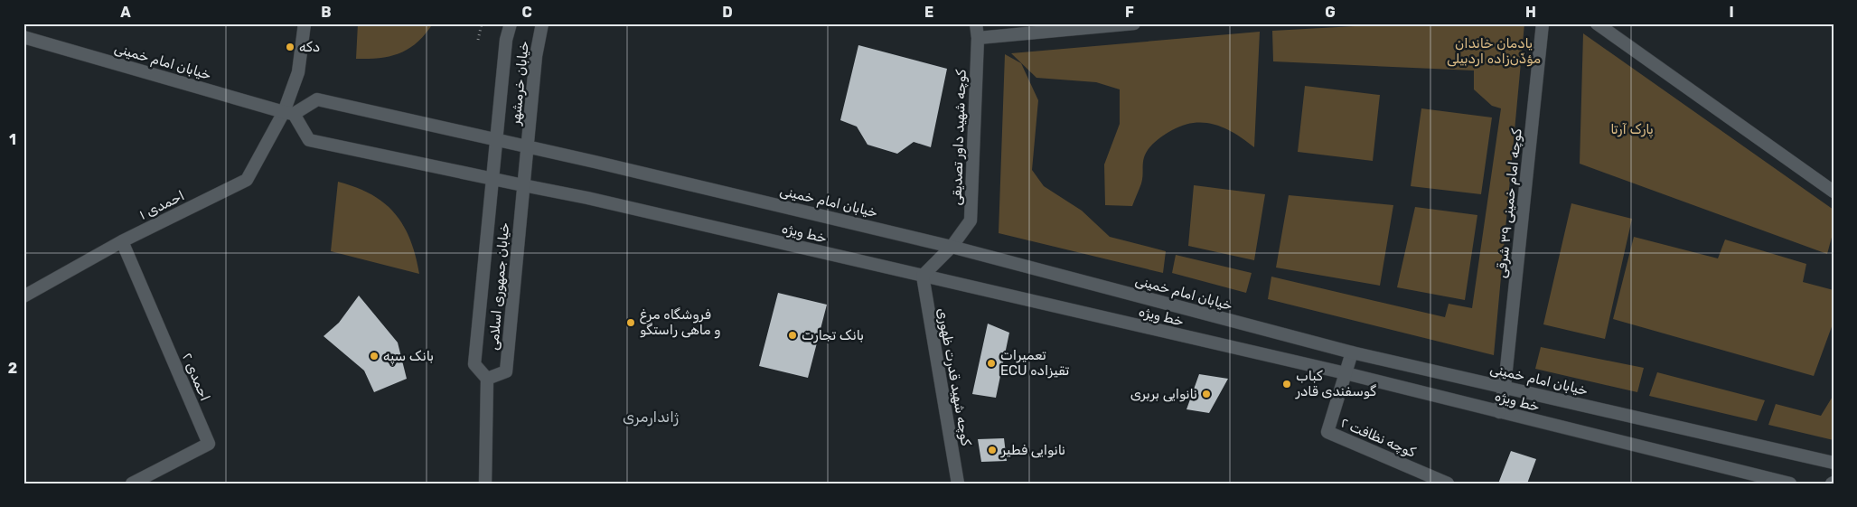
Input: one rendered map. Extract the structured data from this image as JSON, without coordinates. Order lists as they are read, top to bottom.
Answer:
{
  "streets": {
    "main road": [
      "خیابان امام خمینی",
      "خیابان خرمشهر",
      "کوچه شهید داور تصدیقی",
      "کوچه امام خمینی ۳۹ شرقی",
      "احمدی ۱",
      "خط ویژه",
      "خیابان جمهوری اسلامی",
      "احمدی ۲",
      "کوچه شهید قدرت ظهوری",
      "کوچه نظافت ۲"
    ]
  },
  "crossings": [
    ["خیابان امام خمینی", "خیابان خرمشهر"],
    ["خیابان امام خمینی", "کوچه شهید داور تصدیقی"],
    ["خیابان امام خمینی", "کوچه امام خمینی ۳۹ شرقی"],
    ["خیابان امام خمینی", "احمدی ۱"],
    ["خیابان خرمشهر", "خط ویژه"],
    ["خیابان خرمشهر", "خیابان جمهوری اسلامی"],
    ["کوچه شهید داور تصدیقی", "خط ویژه"],
    ["کوچه شهید داور تصدیقی", "کوچه شهید قدرت ظهوری"],
    ["کوچه امام خمینی ۳۹ شرقی", "خط ویژه"],
    ["احمدی ۱", "احمدی ۲"],
    ["خط ویژه", "خیابان جمهوری اسلامی"],
    ["خط ویژه", "کوچه شهید قدرت ظهوری"],
    ["خط ویژه", "کوچه نظافت ۲"]
  ],
  "districts": ["ژاندارمری"],
  "parks": ["یادمان خاندان مؤذّن‌زاده اردبیلی", "پارک آرتا"],
  "places": [
    "دکه",
    "فروشگاه مرغ و ماهی راستگو",
    "بانک تجارت",
    "بانک سپه",
    "تعمیرات ECU تقیزاده",
    "کباب گوسفندی قادر",
    "نانوایی بربری",
    "نانوایی فطیر"
  ],
  "grid": {
    "columns": [
      "A",
      "B",
      "C",
      "D",
      "E",
      "F",
      "G",
      "H",
      "I"
    ],
    "rows": ["1", "2"]
  }
}
